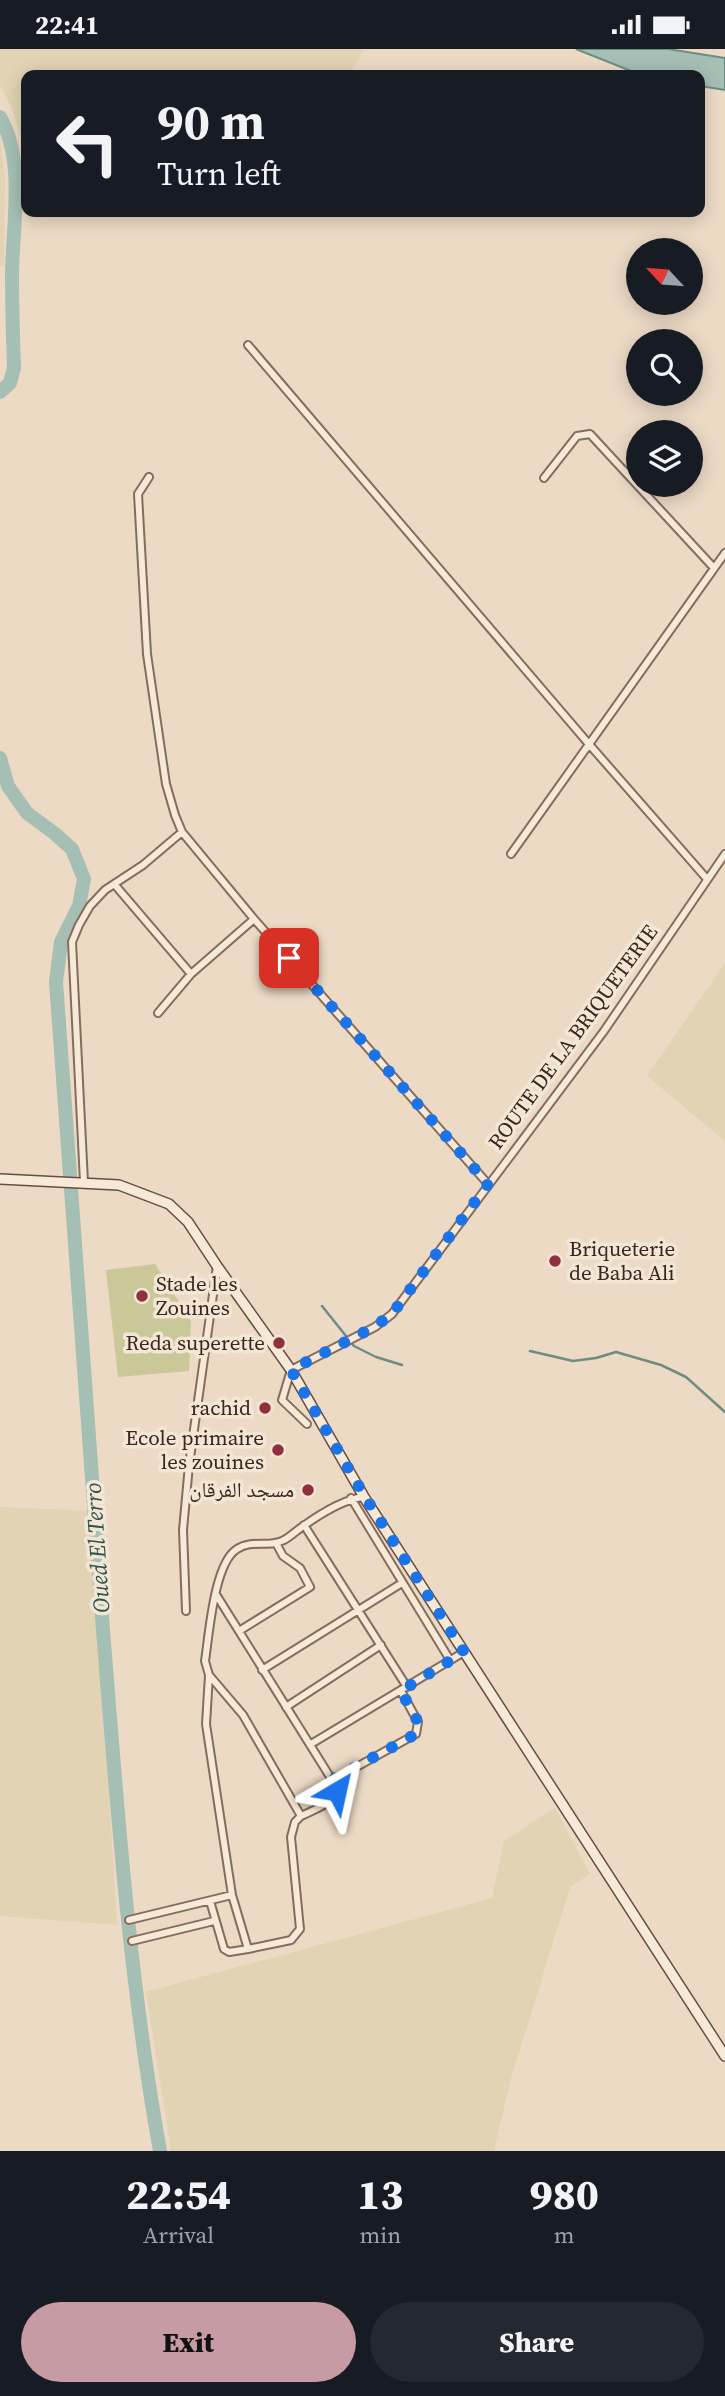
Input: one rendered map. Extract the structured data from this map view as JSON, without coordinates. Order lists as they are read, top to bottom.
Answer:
{
  "streets": {
    "street": ["ROUTE DE LA BRIQUETERIE"]
  },
  "water": ["Oued El Terro"],
  "places": [
    "Briqueterie de Baba Ali",
    "Stade les Zouines",
    "Reda superette",
    "rachid",
    "Ecole primaire les zouines",
    "مسجد الفرقان"
  ],
  "north": "top left",
  "page": {
    "status": "22:41",
    "turn": ["90 m", "Turn left"],
    "eta": [
      "22:54",
      "Arrival",
      "13",
      "min",
      "980",
      "m"
    ],
    "buttons": ["Exit", "Share"]
  }
}
